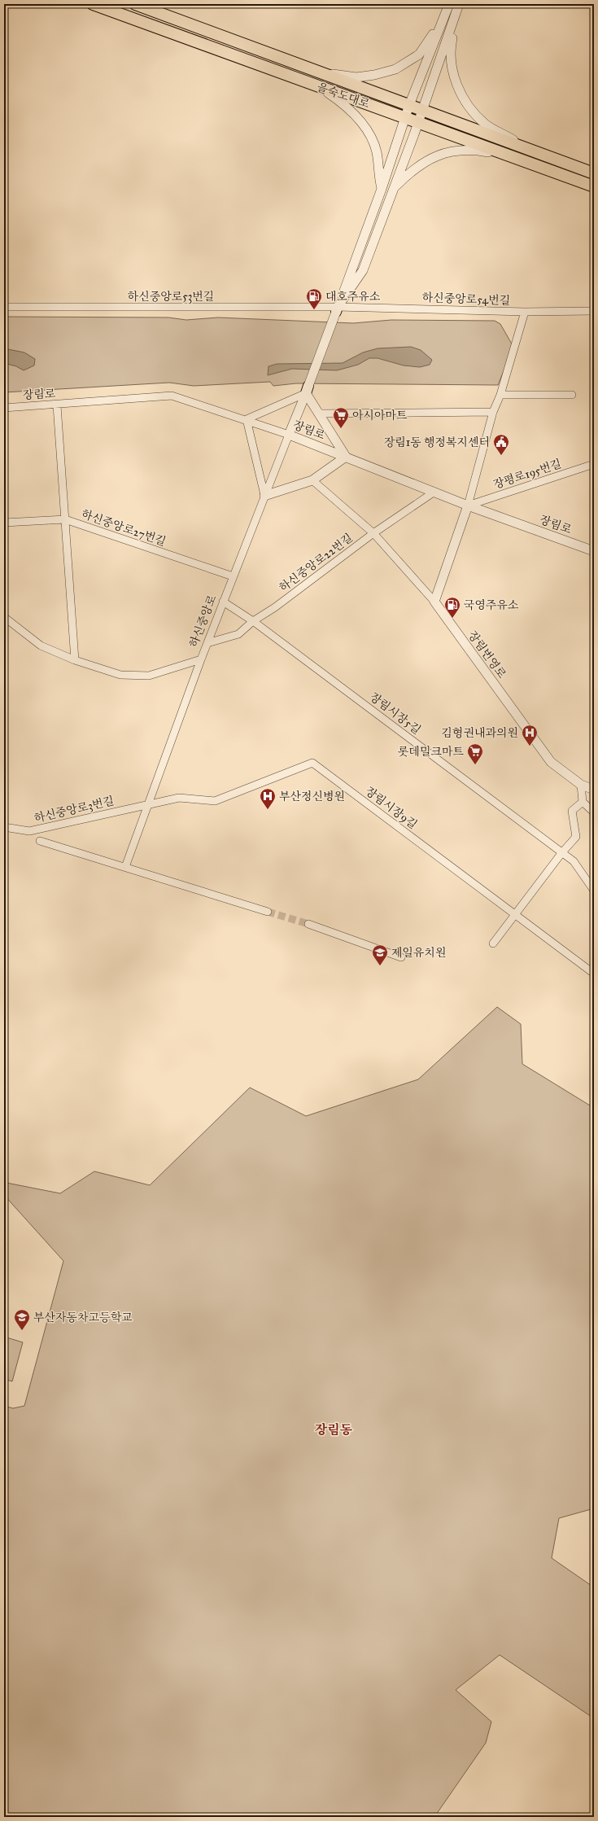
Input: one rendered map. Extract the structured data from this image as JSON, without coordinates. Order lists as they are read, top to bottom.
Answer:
{
  "streets": {
    "highway": ["을숙도대로"],
    "street": [
      "하신중앙로53번길",
      "하신중앙로54번길",
      "장림로",
      "장평로195번길",
      "하신중앙로27번길",
      "하신중앙로22번길",
      "하신중앙로",
      "장림번영로",
      "장림시장5길",
      "장림시장9길",
      "하신중앙로3번길"
    ]
  },
  "crossings": [
    ["하신중앙로53번길", "하신중앙로54번길"],
    ["하신중앙로53번길", "하신중앙로"],
    ["하신중앙로54번길", "하신중앙로"],
    ["장림로", "장평로195번길"],
    ["장림로", "하신중앙로22번길"],
    ["장림로", "하신중앙로"],
    ["하신중앙로27번길", "하신중앙로"],
    ["하신중앙로22번길", "하신중앙로"],
    ["하신중앙로22번길", "장림시장5길"],
    ["하신중앙로", "장림시장5길"],
    ["하신중앙로", "장림시장9길"],
    ["하신중앙로", "하신중앙로3번길"],
    ["장림시장9길", "하신중앙로3번길"]
  ],
  "districts": ["장림동"],
  "places": {
    "fuel station": ["대호주유소", "국영주유소"],
    "supermarket": ["아시아마트", "롯데밀크마트"],
    "public building": ["장림1동 행정복지센터"],
    "hospital": ["김형권내과의원", "부산정신병원"],
    "school or university": ["제일유치원", "부산자동차고등학교"]
  }
}
